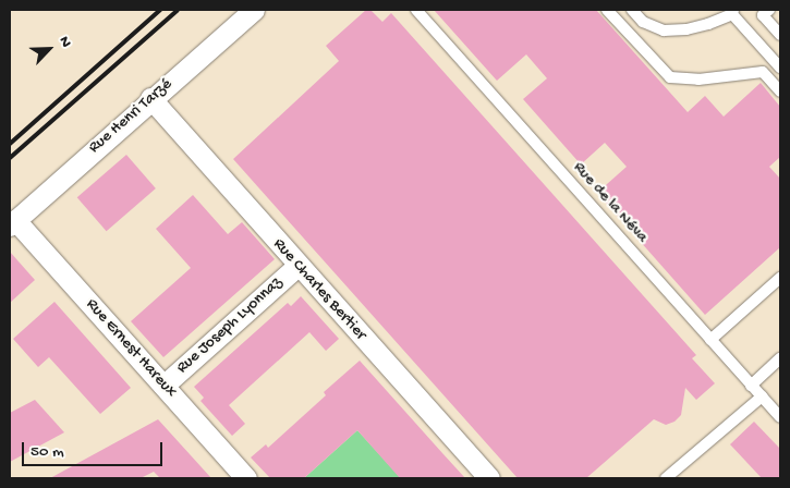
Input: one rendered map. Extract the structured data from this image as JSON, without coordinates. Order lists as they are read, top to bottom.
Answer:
{
  "streets": {
    "street": [
      "Rue Henri Tarzé",
      "Rue Charles Bertier",
      "Rue Joseph Lyonnaz",
      "Rue Ernest Hareux"
    ],
    "lane": ["Rue de la Néva"]
  },
  "crossings": [
    ["Rue Henri Tarzé", "Rue Charles Bertier"],
    ["Rue Henri Tarzé", "Rue Ernest Hareux"],
    ["Rue Charles Bertier", "Rue Joseph Lyonnaz"],
    ["Rue Joseph Lyonnaz", "Rue Ernest Hareux"]
  ],
  "scale_bar": "50 m",
  "north": "top right"
}
